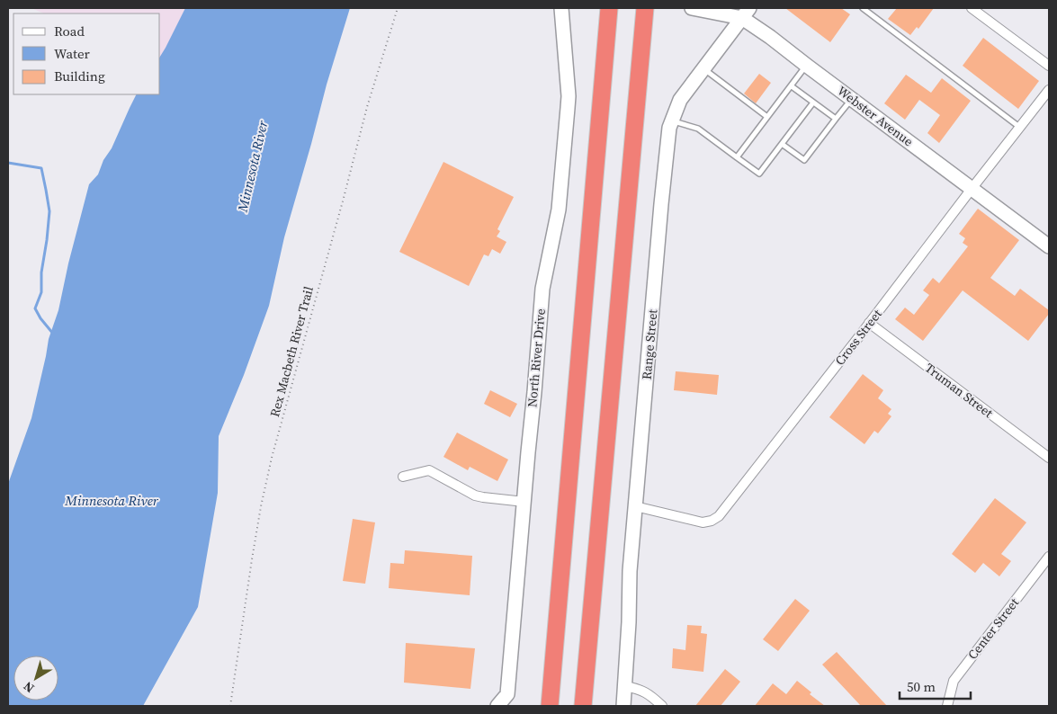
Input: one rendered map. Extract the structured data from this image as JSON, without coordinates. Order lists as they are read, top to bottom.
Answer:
{
  "streets": {
    "street": [
      "Webster Avenue",
      "Cross Street",
      "Range Street",
      "North River Drive",
      "Truman Street",
      "Center Street"
    ],
    "path": ["Rex Macbeth River Trail"]
  },
  "crossings": [
    ["Webster Avenue", "Cross Street"],
    ["Webster Avenue", "Range Street"],
    ["Cross Street", "Range Street"],
    ["Cross Street", "Truman Street"]
  ],
  "water": ["Minnesota River"],
  "legend": ["Road", "Water", "Building"],
  "scale_bar": "50 m",
  "north": "bottom left"
}
